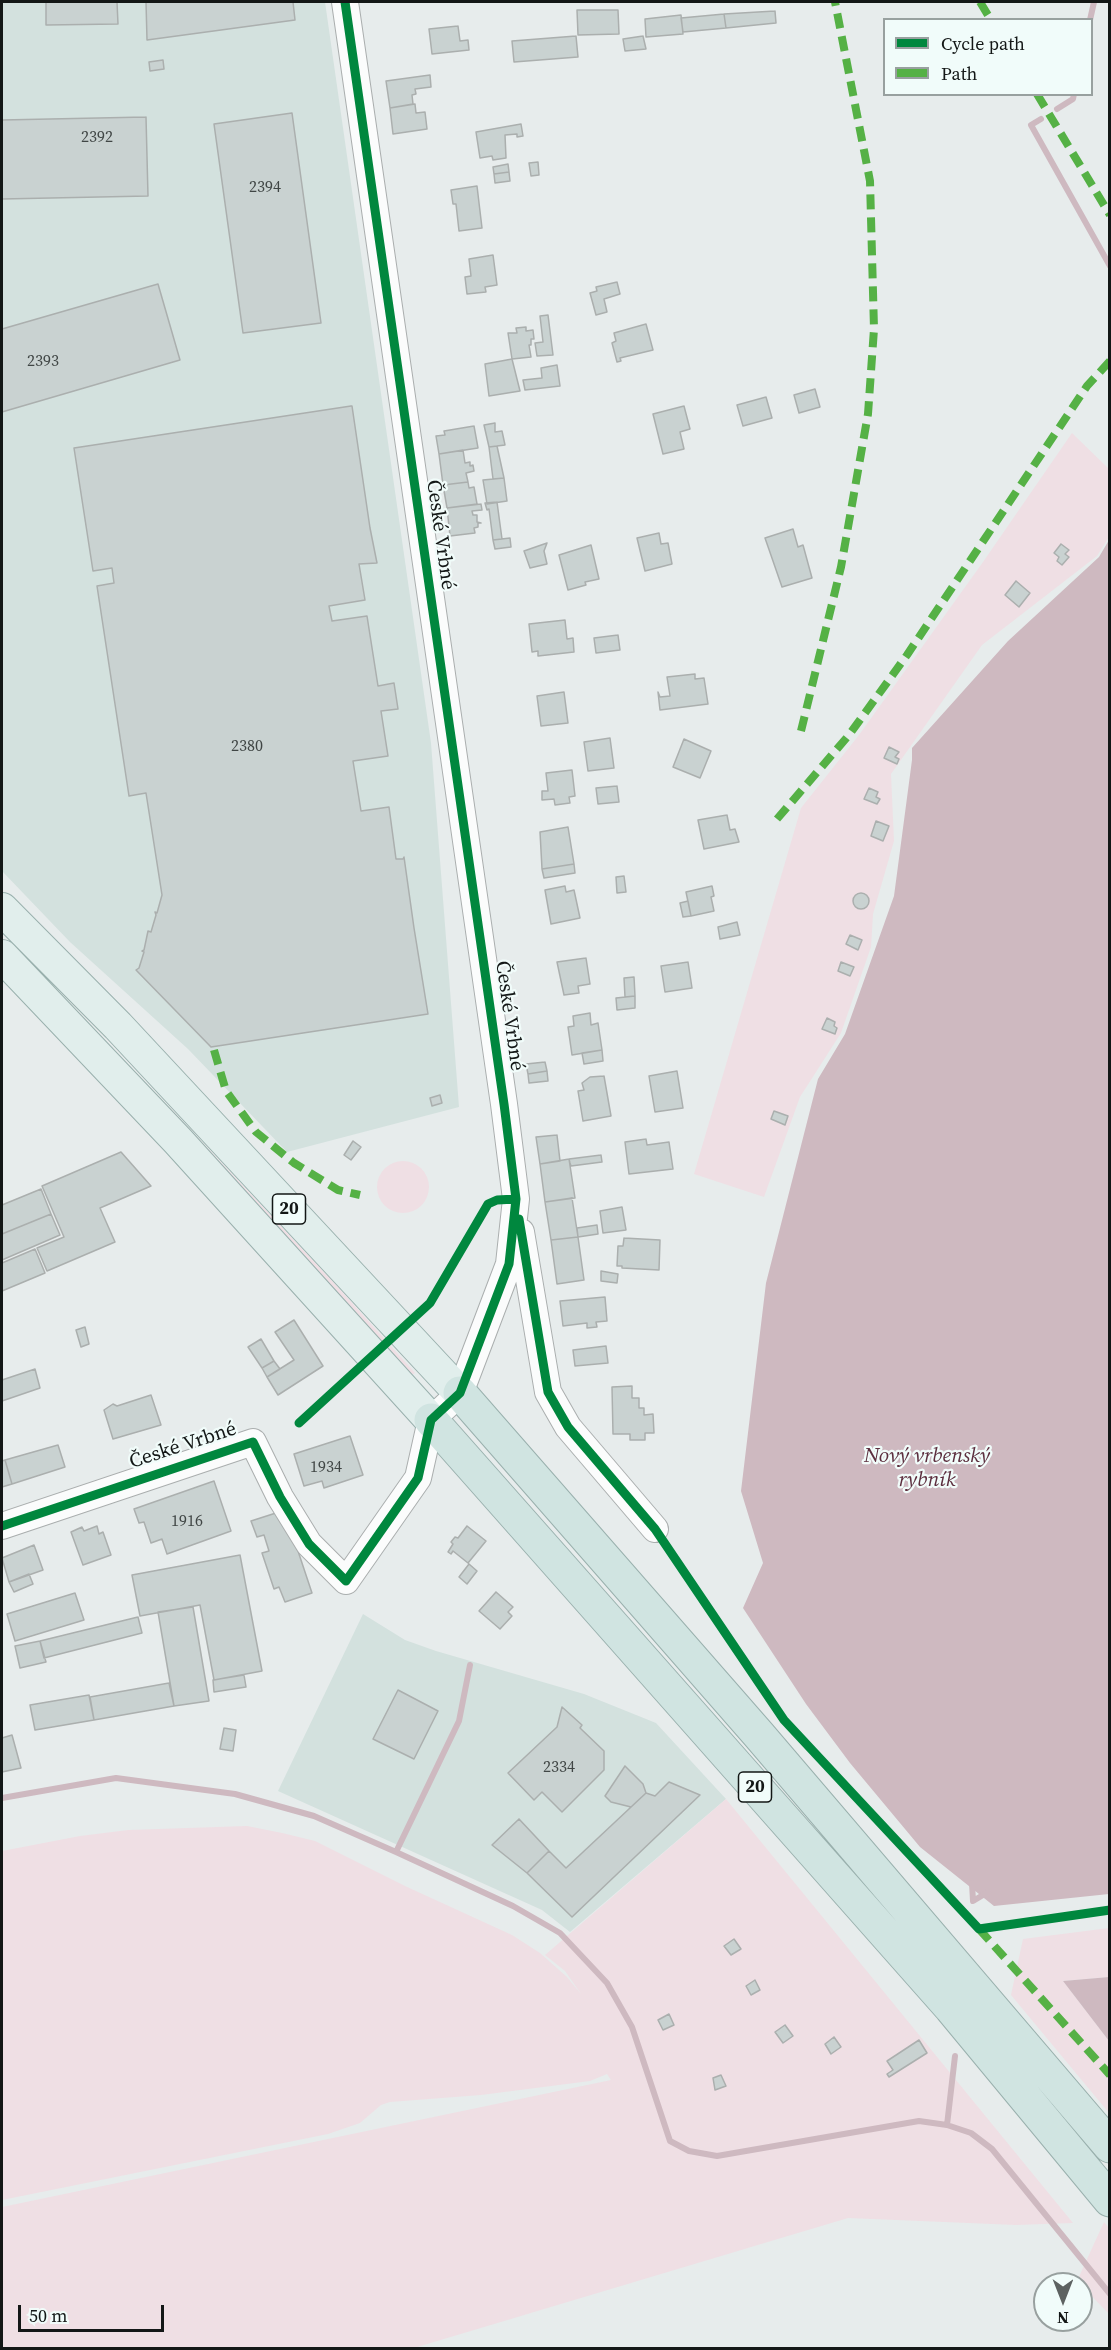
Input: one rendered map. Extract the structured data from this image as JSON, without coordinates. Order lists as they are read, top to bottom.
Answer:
{
  "streets": {
    "highway": ["20"],
    "street": ["České Vrbné"]
  },
  "crossings": [
    ["České Vrbné", "20"]
  ],
  "water": ["Nový vrbenský rybník"],
  "house_numbers": [
    "2392",
    "2394",
    "2393",
    "2380",
    "1934",
    "1916",
    "2334"
  ],
  "legend": ["Cycle path", "Path"],
  "scale_bar": "50 m",
  "north": "bottom"
}
